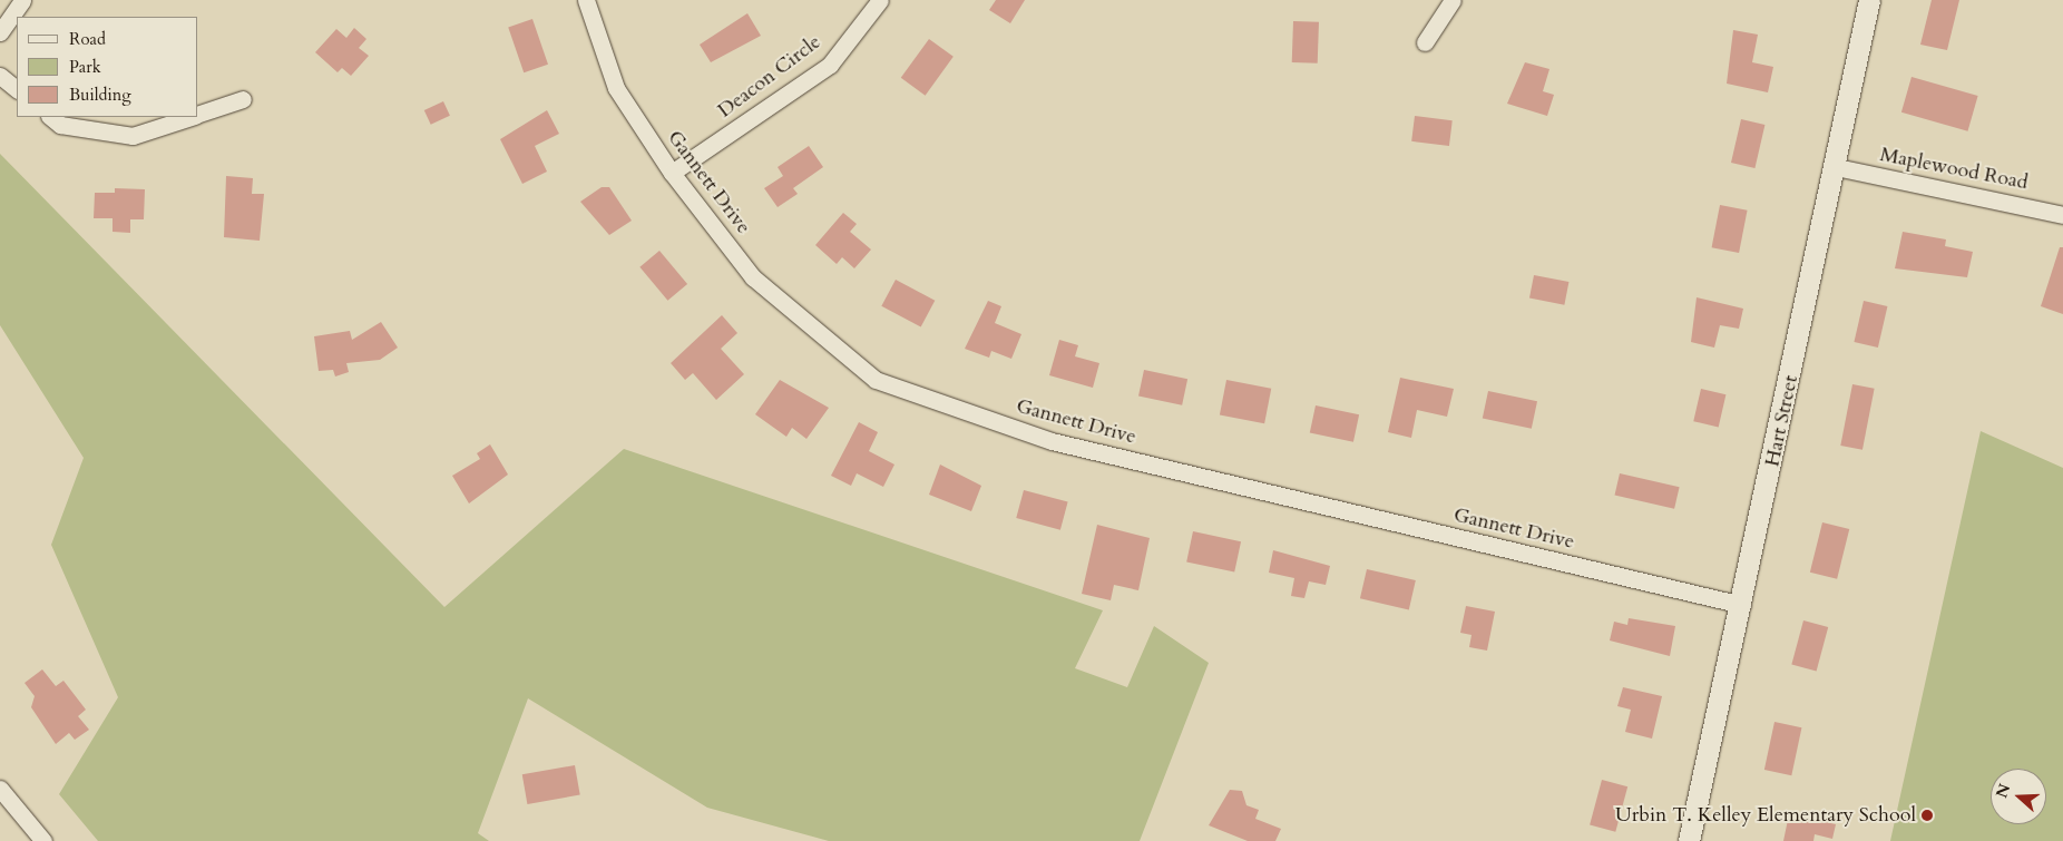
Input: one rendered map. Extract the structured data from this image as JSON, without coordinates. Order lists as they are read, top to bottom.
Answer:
{
  "streets": {
    "street": [
      "Deacon Circle",
      "Maplewood Road",
      "Gannett Drive",
      "Hart Street"
    ]
  },
  "crossings": [
    ["Deacon Circle", "Gannett Drive"],
    ["Maplewood Road", "Hart Street"],
    ["Gannett Drive", "Hart Street"]
  ],
  "places": ["Urbin T. Kelley Elementary School"],
  "legend": ["Road", "Park", "Building"],
  "north": "left"
}
